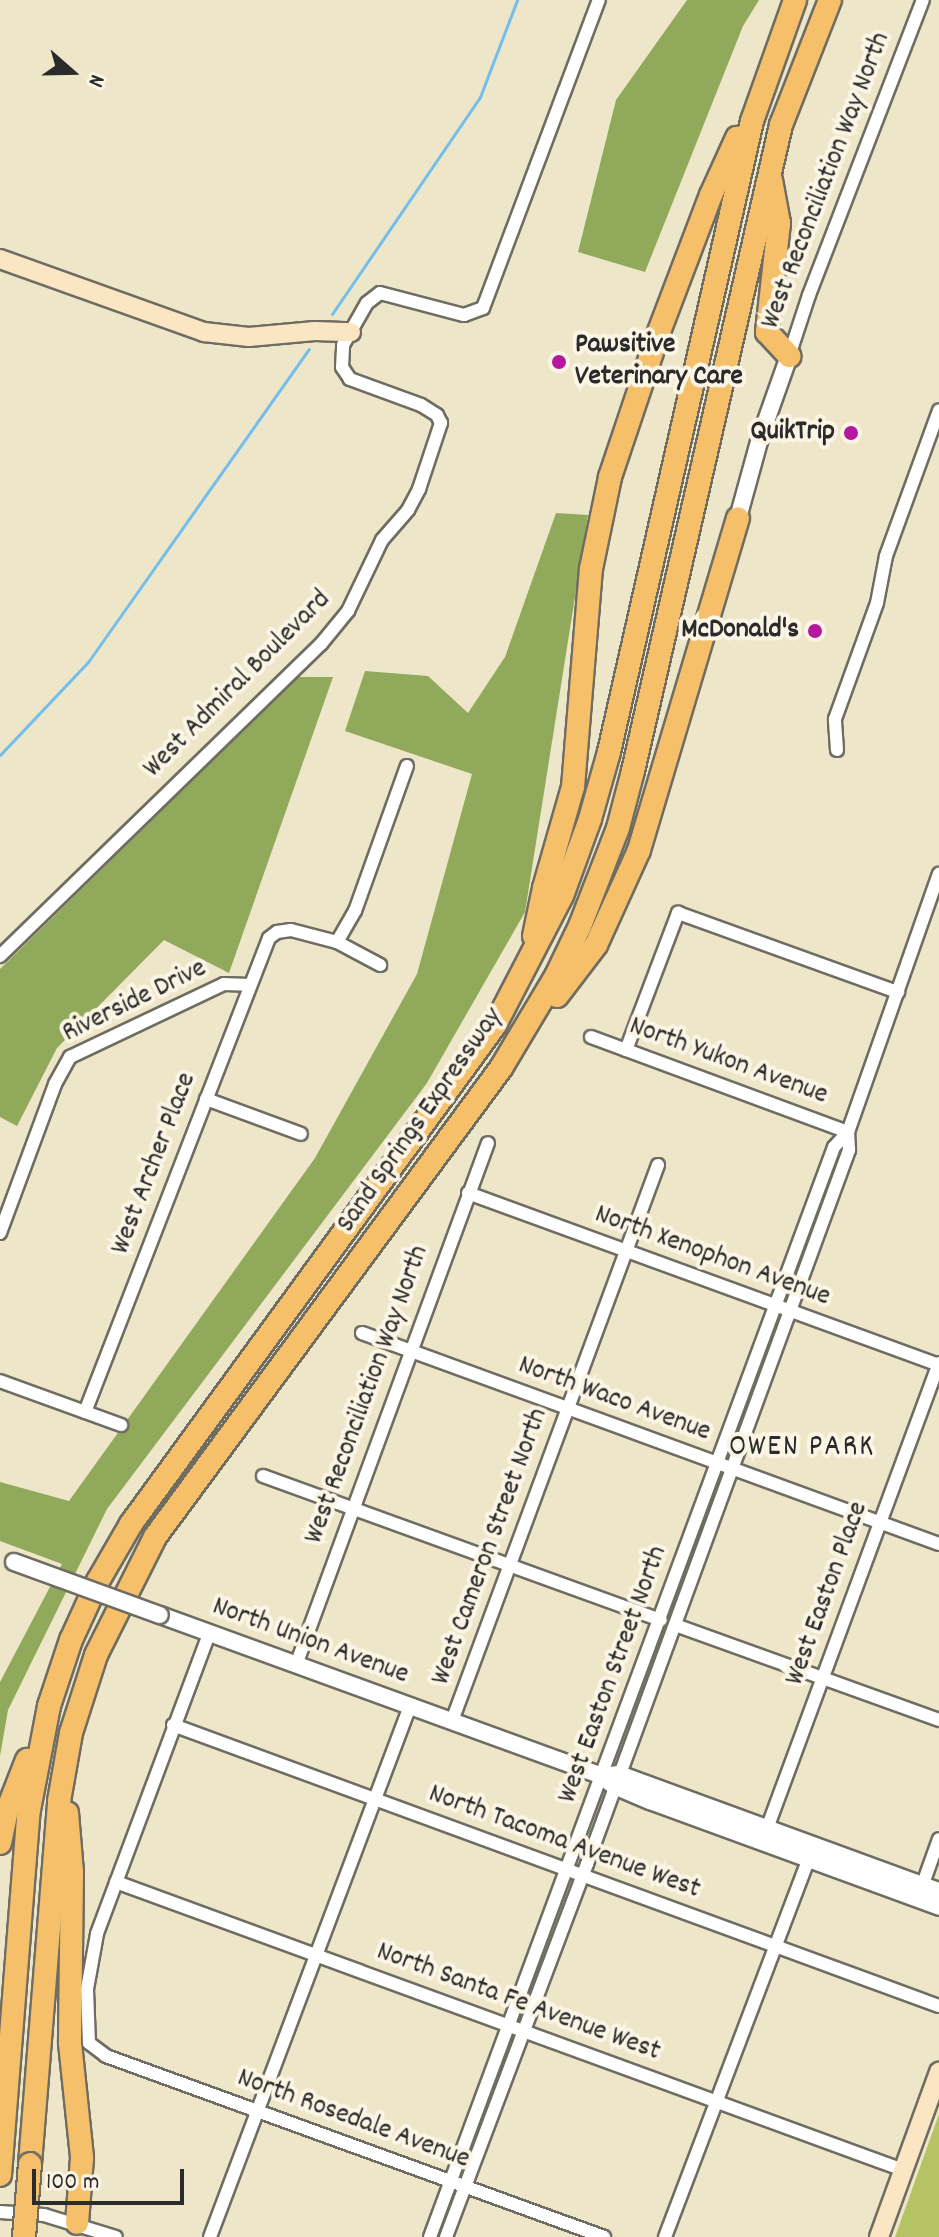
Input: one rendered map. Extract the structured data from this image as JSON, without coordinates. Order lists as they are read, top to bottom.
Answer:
{
  "streets": {
    "highway": ["Sand Springs Expressway"],
    "street": [
      "West Reconciliation Way North",
      "West Admiral Boulevard",
      "Riverside Drive",
      "North Yukon Avenue",
      "West Archer Place",
      "North Xenophon Avenue",
      "North Waco Avenue",
      "West Cameron Street North",
      "West Easton Place",
      "North Union Avenue",
      "West Easton Street North",
      "North Tacoma Avenue West",
      "North Santa Fe Avenue West",
      "North Rosedale Avenue"
    ]
  },
  "crossings": [
    ["West Reconciliation Way North", "North Xenophon Avenue"],
    ["West Reconciliation Way North", "North Waco Avenue"],
    ["West Reconciliation Way North", "North Union Avenue"],
    ["Riverside Drive", "West Archer Place"],
    ["North Yukon Avenue", "West Easton Street North"],
    ["North Xenophon Avenue", "West Cameron Street North"],
    ["North Xenophon Avenue", "West Easton Place"],
    ["North Xenophon Avenue", "West Easton Street North"],
    ["North Waco Avenue", "West Cameron Street North"],
    ["North Waco Avenue", "West Easton Place"],
    ["North Waco Avenue", "West Easton Street North"],
    ["West Cameron Street North", "North Union Avenue"],
    ["West Cameron Street North", "North Tacoma Avenue West"],
    ["West Cameron Street North", "North Santa Fe Avenue West"],
    ["West Cameron Street North", "North Rosedale Avenue"],
    ["West Easton Place", "North Union Avenue"],
    ["North Union Avenue", "West Easton Street North"],
    ["West Easton Street North", "North Tacoma Avenue West"],
    ["West Easton Street North", "North Santa Fe Avenue West"],
    ["West Easton Street North", "North Rosedale Avenue"],
    ["North Santa Fe Avenue West", "North Rosedale Avenue"]
  ],
  "districts": ["OWEN PARK"],
  "places": ["Pawsitive Veterinary Care", "QuikTrip", "McDonald's"],
  "scale_bar": "100 m",
  "north": "right"
}
